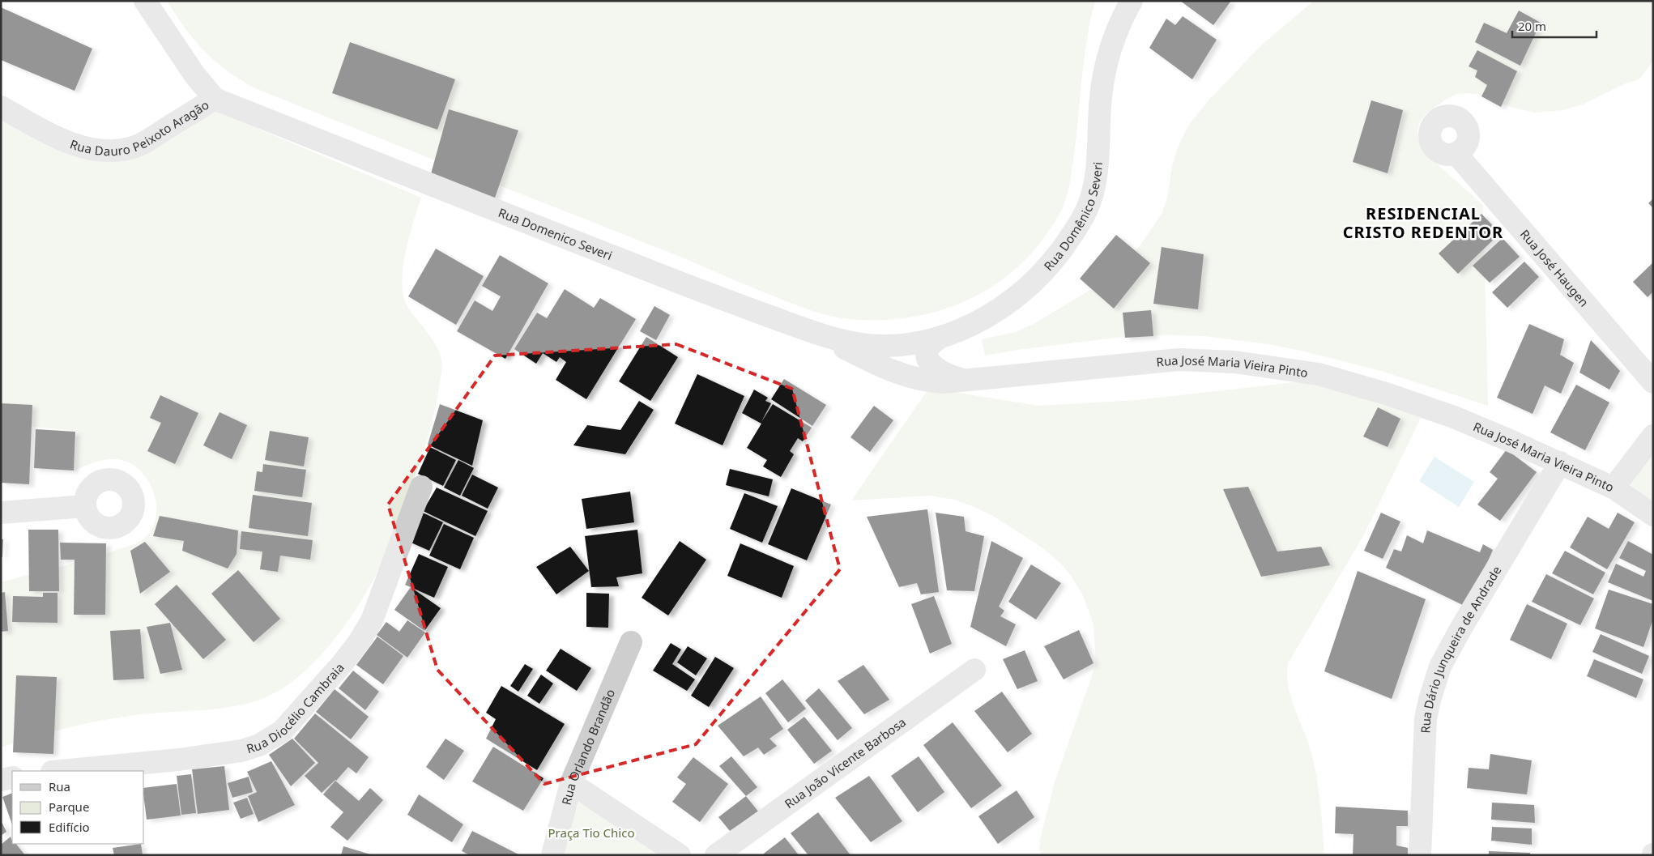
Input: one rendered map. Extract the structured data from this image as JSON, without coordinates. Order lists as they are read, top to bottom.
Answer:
{
  "streets": {
    "street": [
      "Rua Dauro Peixoto Aragão",
      "Rua Domênico Severi",
      "Rua Domenico Severi",
      "Rua José Haugen",
      "Rua José Maria Vieira Pinto",
      "Rua Dário Junqueira de Andrade",
      "Rua Diocélio Cambraia",
      "Rua Orlando Brandão",
      "Rua João Vicente Barbosa"
    ]
  },
  "crossings": [
    ["Rua Dauro Peixoto Aragão", "Rua Domenico Severi"],
    ["Rua Domênico Severi", "Rua Domenico Severi"],
    ["Rua Domenico Severi", "Rua José Maria Vieira Pinto"],
    ["Rua José Maria Vieira Pinto", "Rua Dário Junqueira de Andrade"]
  ],
  "districts": ["RESIDENCIAL CRISTO REDENTOR"],
  "parks": ["Praça Tio Chico"],
  "legend": ["Rua", "Parque", "Edifício"],
  "scale_bar": "20 m"
}
